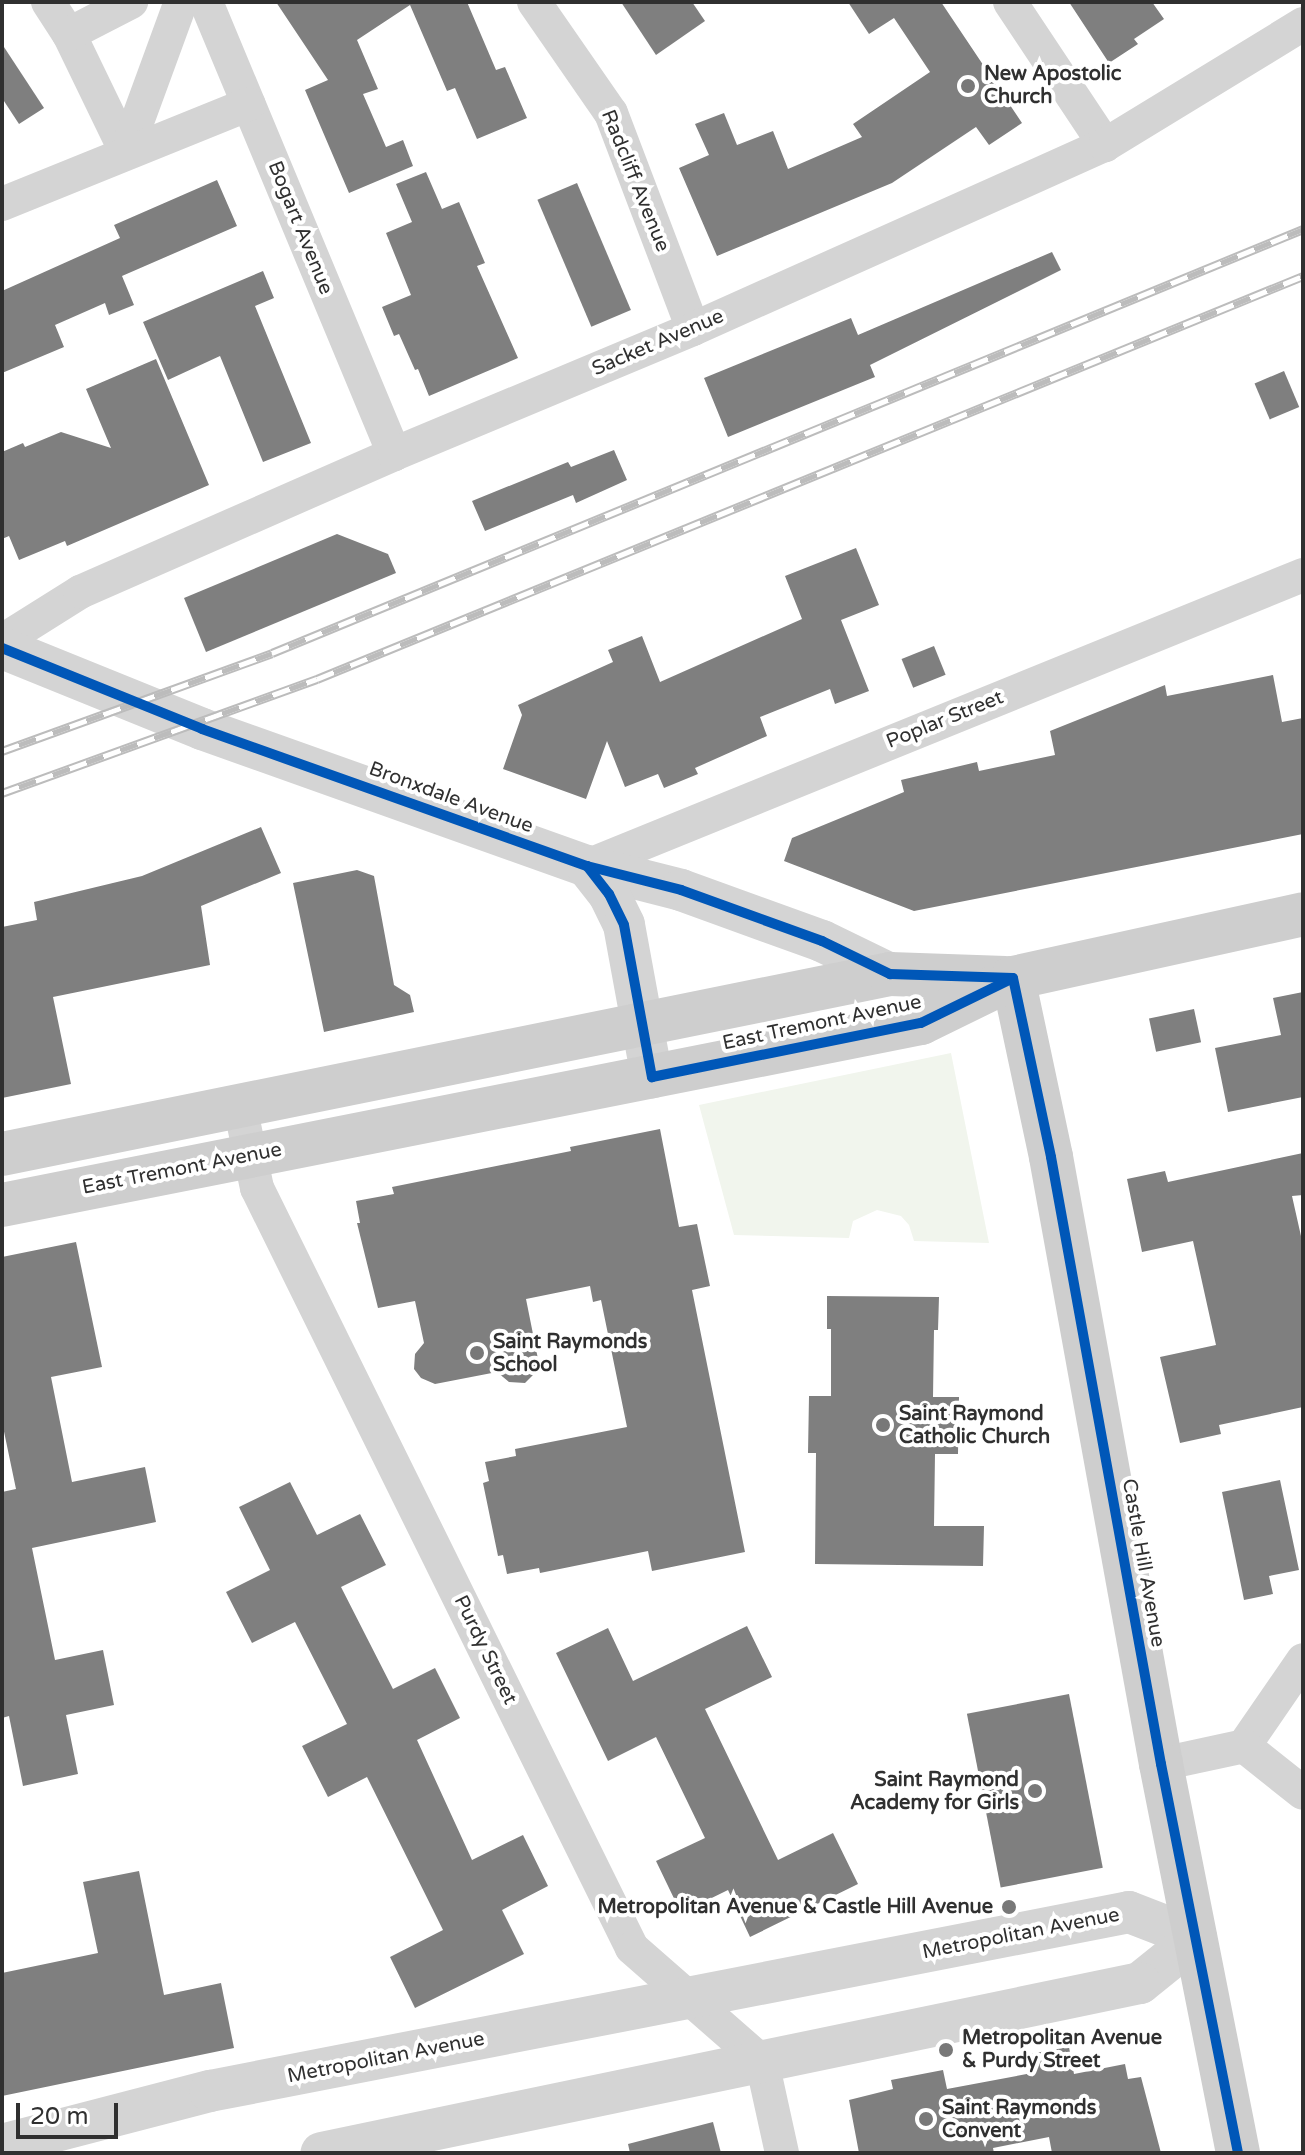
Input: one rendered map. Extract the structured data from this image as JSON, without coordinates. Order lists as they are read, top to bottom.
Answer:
{
  "streets": {
    "main road": ["East Tremont Avenue", "Castle Hill Avenue"],
    "street": [
      "Radcliff Avenue",
      "Bogart Avenue",
      "Sacket Avenue",
      "Poplar Street",
      "Bronxdale Avenue",
      "Purdy Street",
      "Metropolitan Avenue"
    ]
  },
  "crossings": [
    ["Radcliff Avenue", "Sacket Avenue"],
    ["Bogart Avenue", "Sacket Avenue"],
    ["Poplar Street", "Bronxdale Avenue"],
    ["Bronxdale Avenue", "East Tremont Avenue"],
    ["East Tremont Avenue", "Castle Hill Avenue"],
    ["East Tremont Avenue", "Purdy Street"],
    ["Castle Hill Avenue", "Metropolitan Avenue"],
    ["Purdy Street", "Metropolitan Avenue"]
  ],
  "places": [
    "New Apostolic Church",
    "Saint Raymonds School",
    "Saint Raymond Catholic Church",
    "Saint Raymond Academy for Girls",
    "Metropolitan Avenue & Castle Hill Avenue",
    "Metropolitan Avenue & Purdy Street",
    "Saint Raymonds Convent"
  ],
  "scale_bar": "20 m"
}
